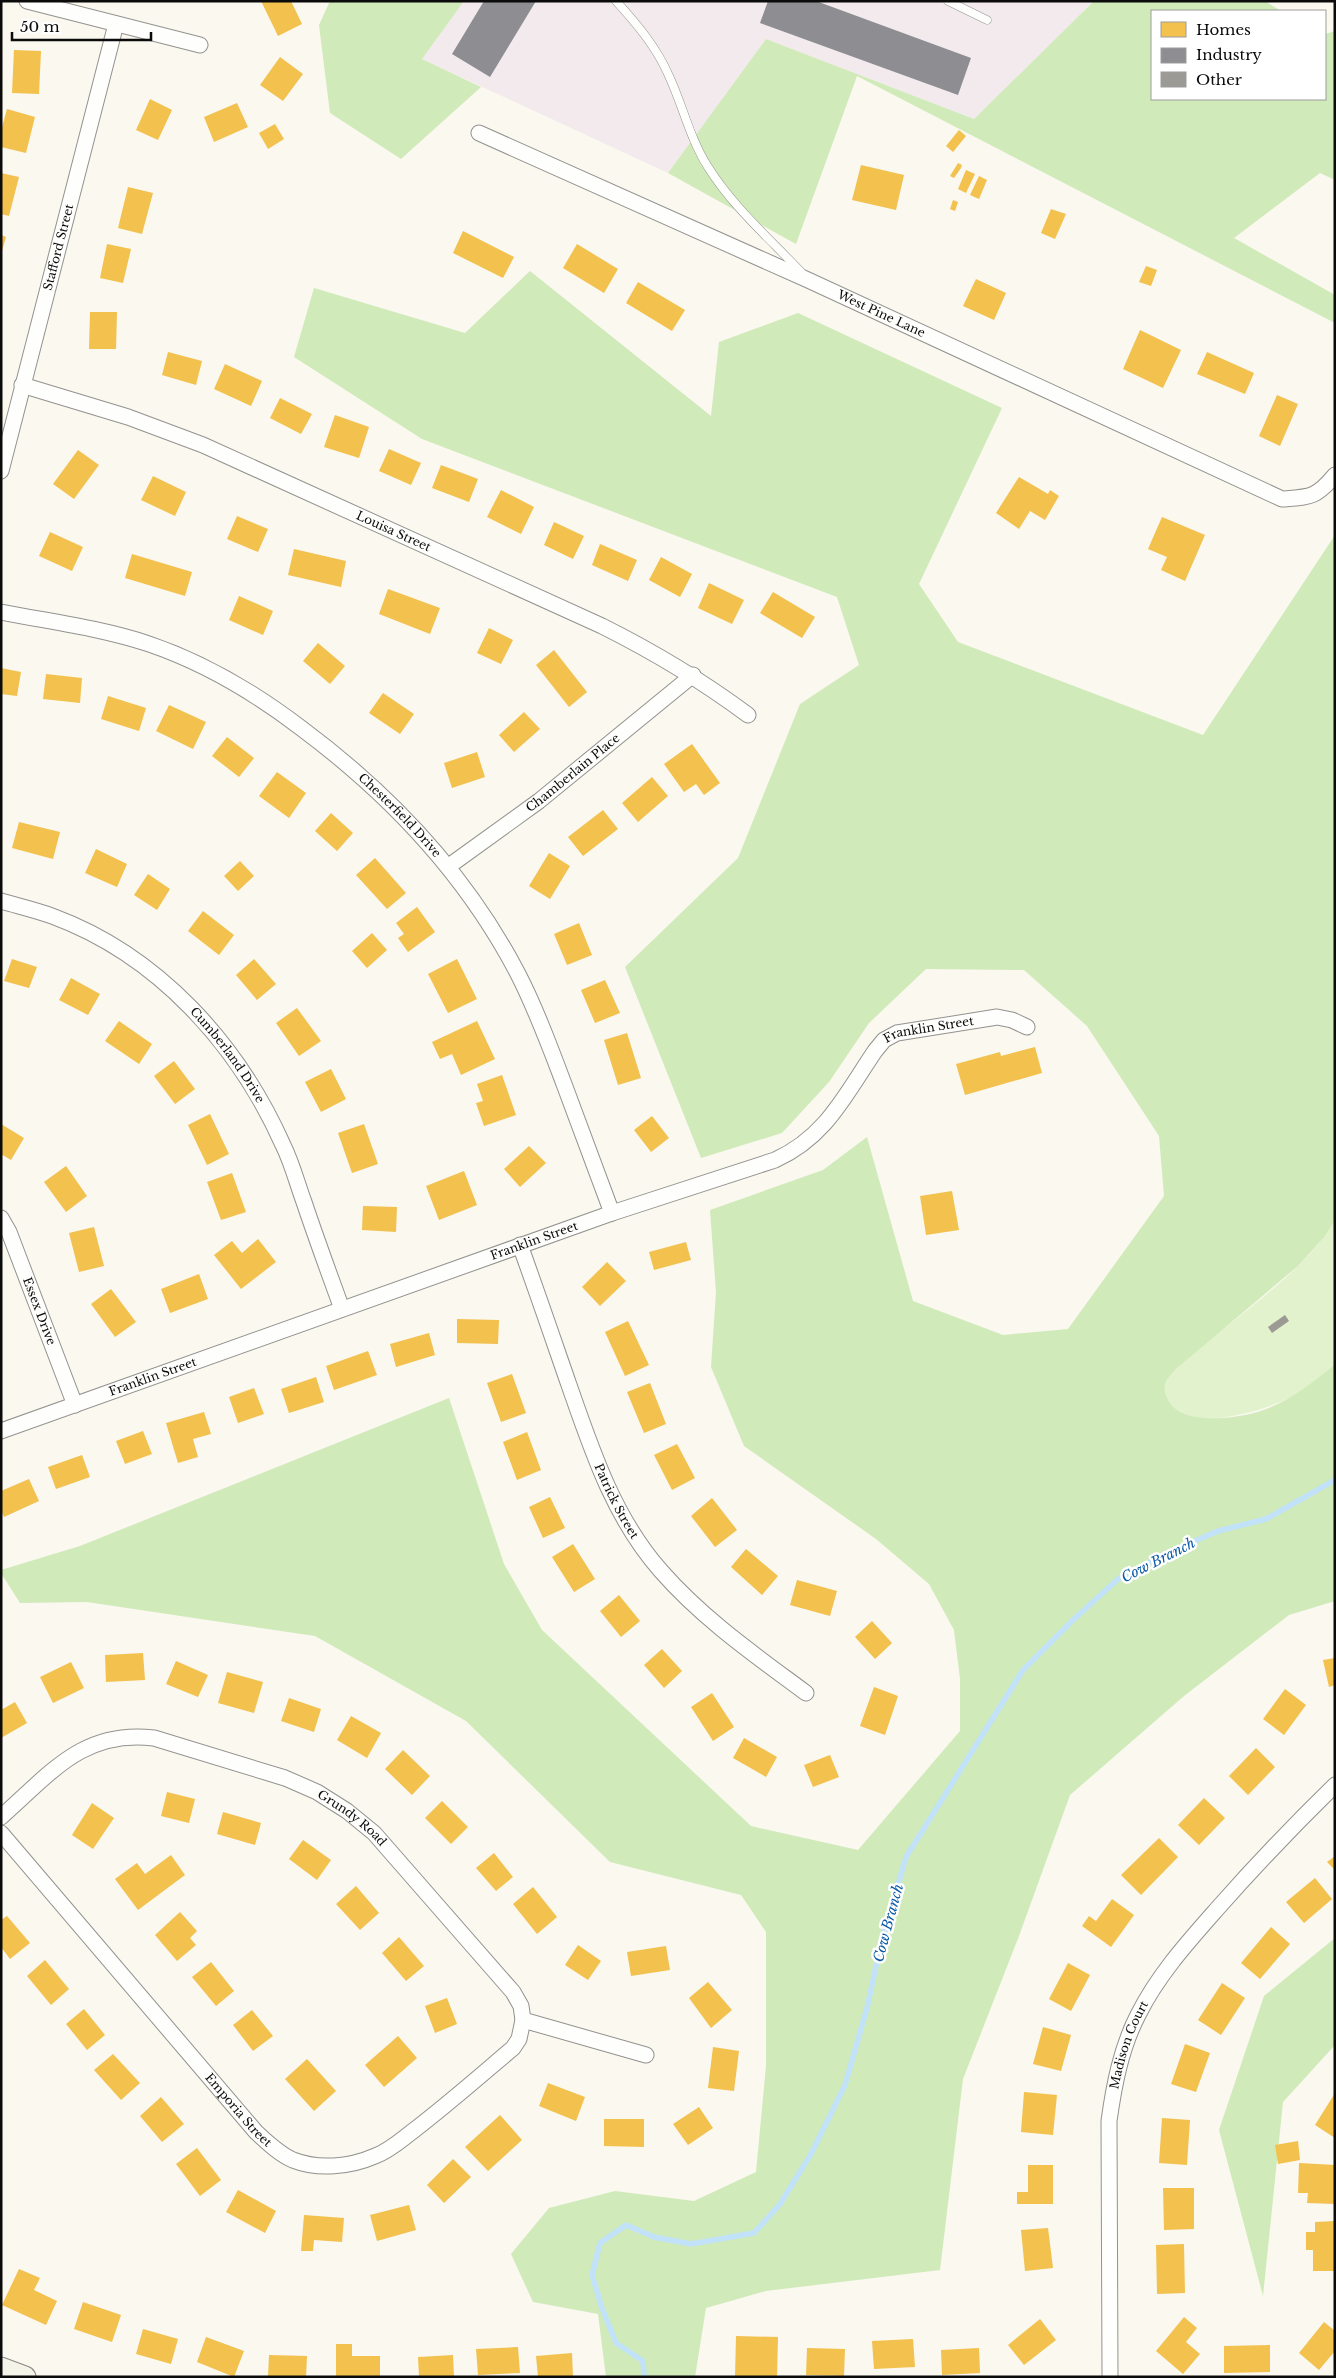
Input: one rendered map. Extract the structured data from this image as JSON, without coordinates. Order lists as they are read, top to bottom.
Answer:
{
  "streets": {
    "street": [
      "Stafford Street",
      "West Pine Lane",
      "Louisa Street",
      "Chamberlain Place",
      "Chesterfield Drive",
      "Franklin Street",
      "Cumberland Drive",
      "Essex Drive",
      "Patrick Street",
      "Grundy Road",
      "Madison Court",
      "Emporia Street"
    ]
  },
  "crossings": [
    ["Stafford Street", "Louisa Street"],
    ["Louisa Street", "Chamberlain Place"],
    ["Chamberlain Place", "Chesterfield Drive"],
    ["Chesterfield Drive", "Franklin Street"],
    ["Franklin Street", "Cumberland Drive"],
    ["Franklin Street", "Essex Drive"],
    ["Franklin Street", "Patrick Street"],
    ["Grundy Road", "Emporia Street"]
  ],
  "water": ["Cow Branch"],
  "legend": ["Homes", "Industry", "Other"],
  "scale_bar": "50 m"
}
